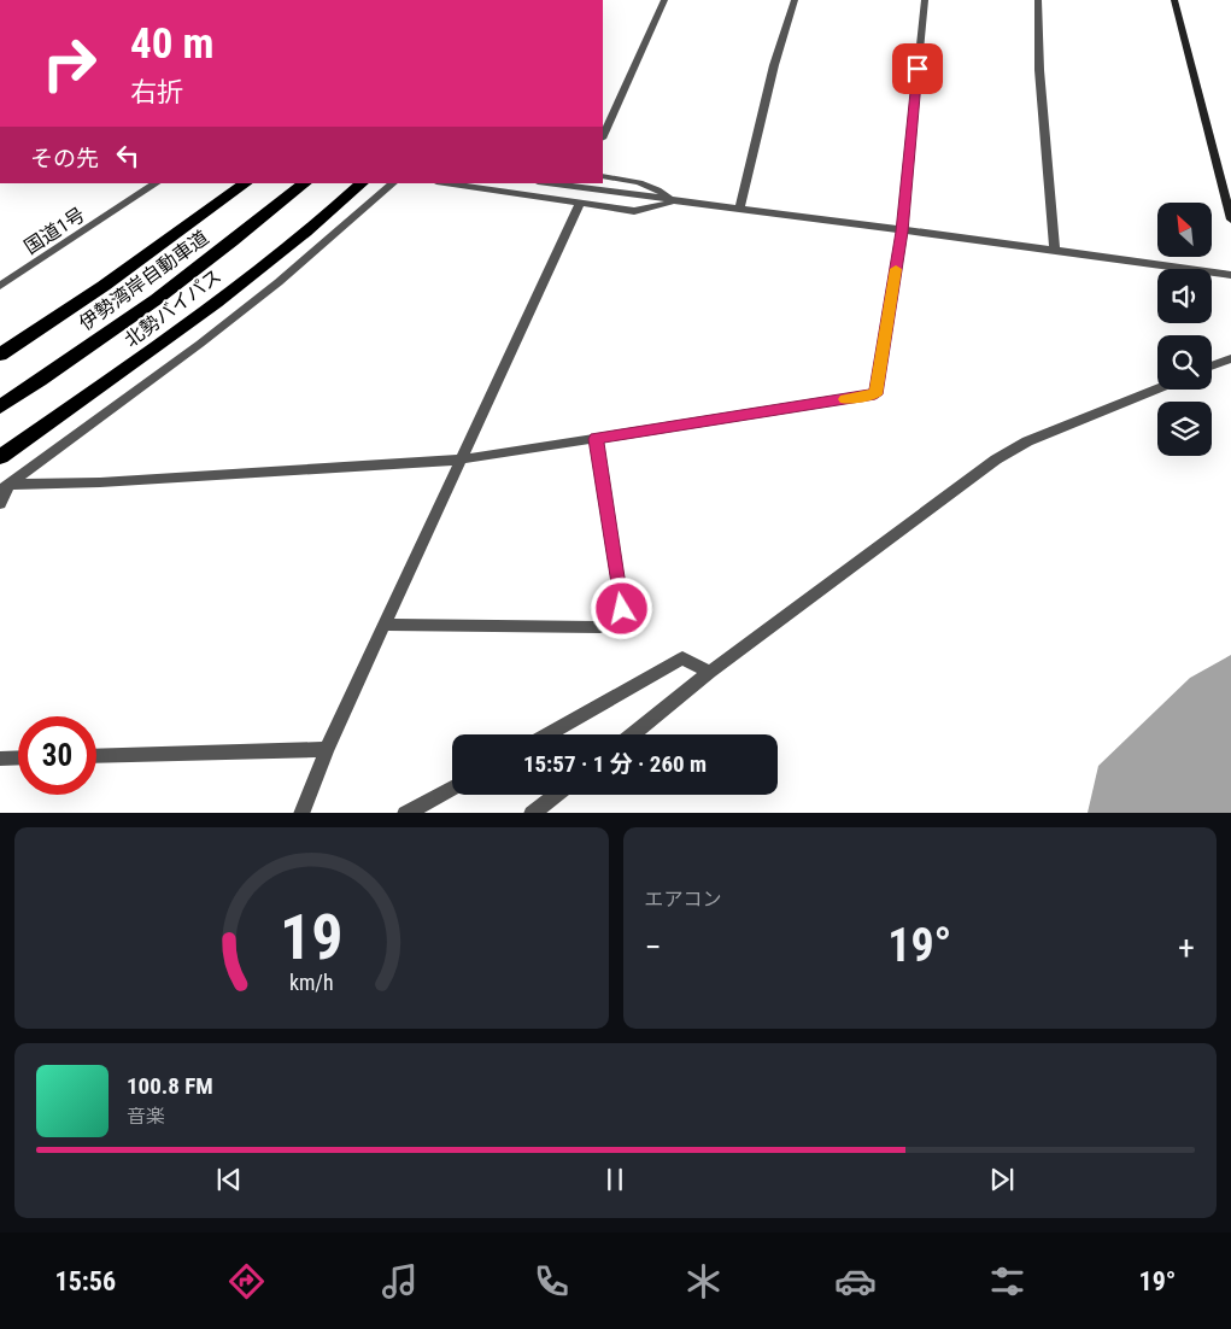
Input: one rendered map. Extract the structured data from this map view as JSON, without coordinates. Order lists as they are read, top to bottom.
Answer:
{
  "streets": {
    "highway": ["伊勢湾岸自動車道", "北勢バイパス"],
    "street": ["国道1号"]
  },
  "north": "top left",
  "page": {
    "turn": ["40 m", "右折"],
    "then": "その先",
    "limit": "30",
    "trip": "15:57 · 1 分 · 260 m",
    "tile": "エアコン",
    "heat": ["−", "19°", "+"],
    "song": ["100.8 FM", "音楽"],
    "tabs": ["15:56", "19°"],
    "gauge": ["19", "km/h"]
  }
}
